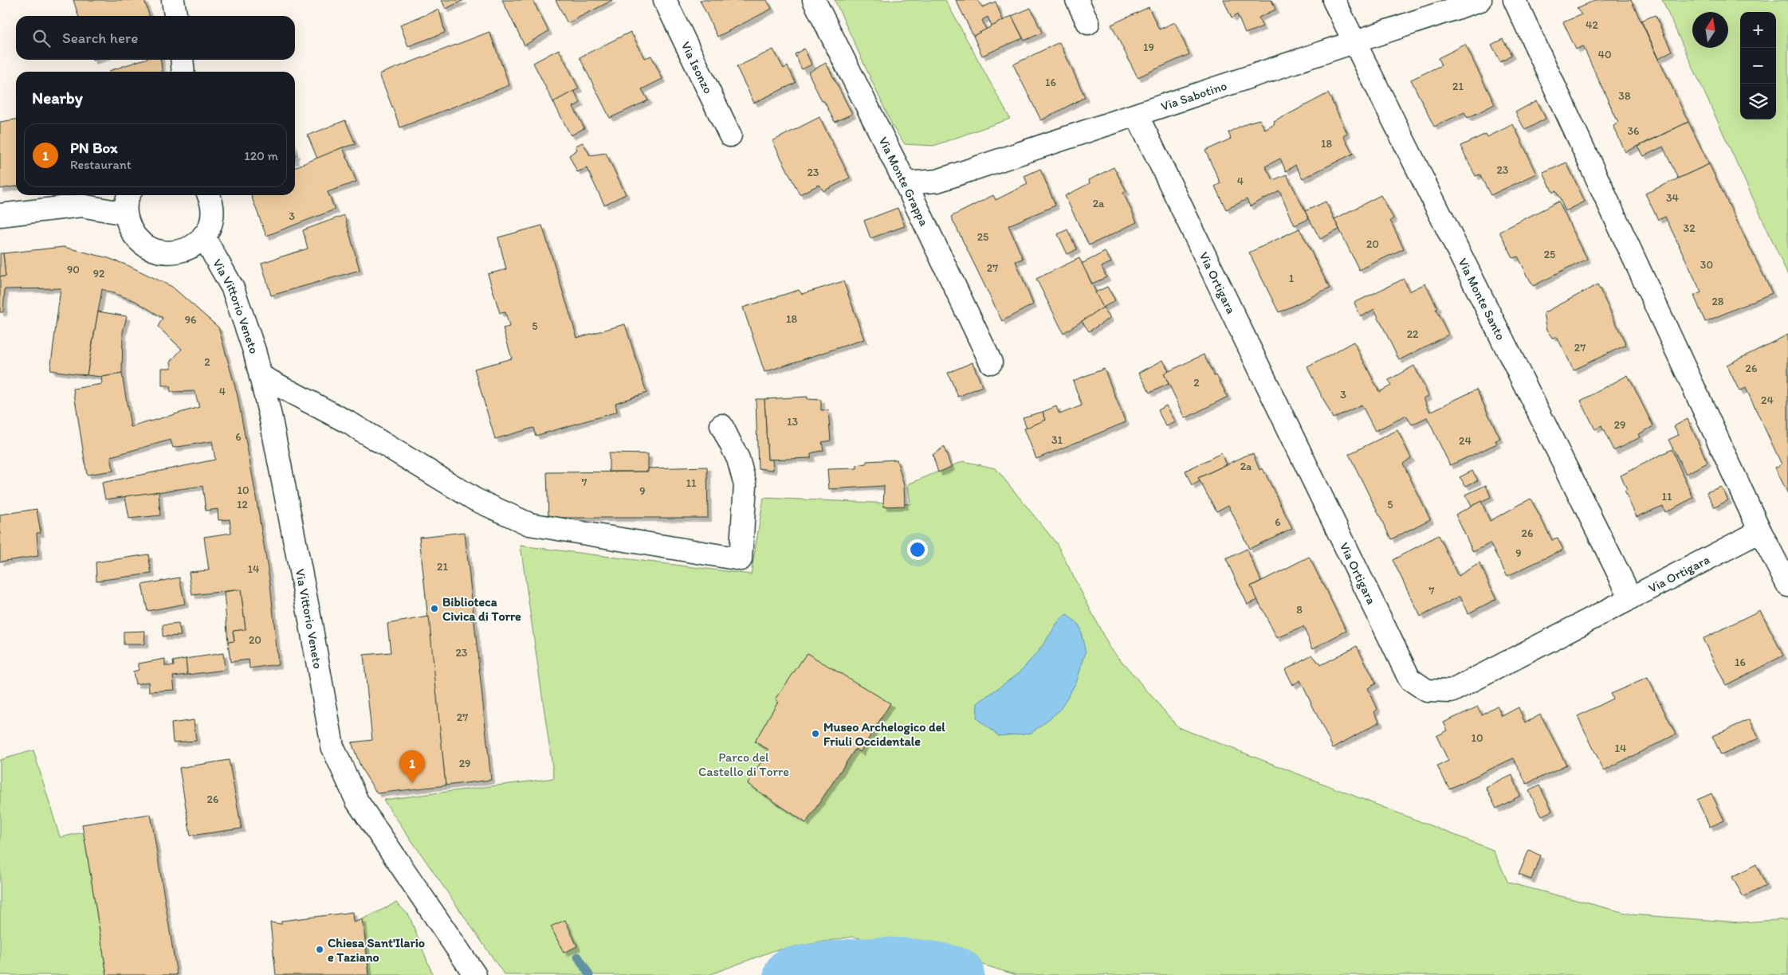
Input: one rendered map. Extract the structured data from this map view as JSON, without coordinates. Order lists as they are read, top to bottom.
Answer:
{
  "streets": {
    "street": [
      "Via Isonzo",
      "Via Sabotino",
      "Via Monte Grappa",
      "Via Ortigara",
      "Via Monte Santo",
      "Via Vittorio Veneto"
    ]
  },
  "crossings": [
    ["Via Sabotino", "Via Monte Grappa"],
    ["Via Sabotino", "Via Ortigara"],
    ["Via Sabotino", "Via Monte Santo"],
    ["Via Ortigara", "Via Monte Santo"]
  ],
  "parks": ["Parco del Castello di Torre"],
  "places": ["Biblioteca Civica di Torre", "Museo Archelogico del Friuli Occidentale", "Chiesa Sant'Ilario e Taziano"],
  "house_numbers": [
    "42",
    "19",
    "40",
    "16",
    "21",
    "38",
    "36",
    "18",
    "23",
    "23",
    "4",
    "34",
    "2a",
    "3",
    "32",
    "25",
    "20",
    "25",
    "30",
    "27",
    "90",
    "92",
    "1",
    "28",
    "18",
    "96",
    "5",
    "22",
    "27",
    "2",
    "26",
    "2",
    "4",
    "3",
    "24",
    "13",
    "29",
    "6",
    "31",
    "24",
    "2a",
    "7",
    "11",
    "10",
    "9",
    "11",
    "12",
    "5",
    "6",
    "26",
    "9",
    "21",
    "14",
    "7",
    "8",
    "20",
    "23",
    "16",
    "27",
    "10",
    "14",
    "29",
    "26"
  ],
  "north": "top",
  "page": {
    "map_buttons": ["+", "−"],
    "search": "Search here",
    "heading": "Nearby",
    "list": [
      {
        "mark": "1",
        "name": "PN Box",
        "note": "Restaurant",
        "value": "120 m"
      }
    ],
    "pins": "1"
  }
}
